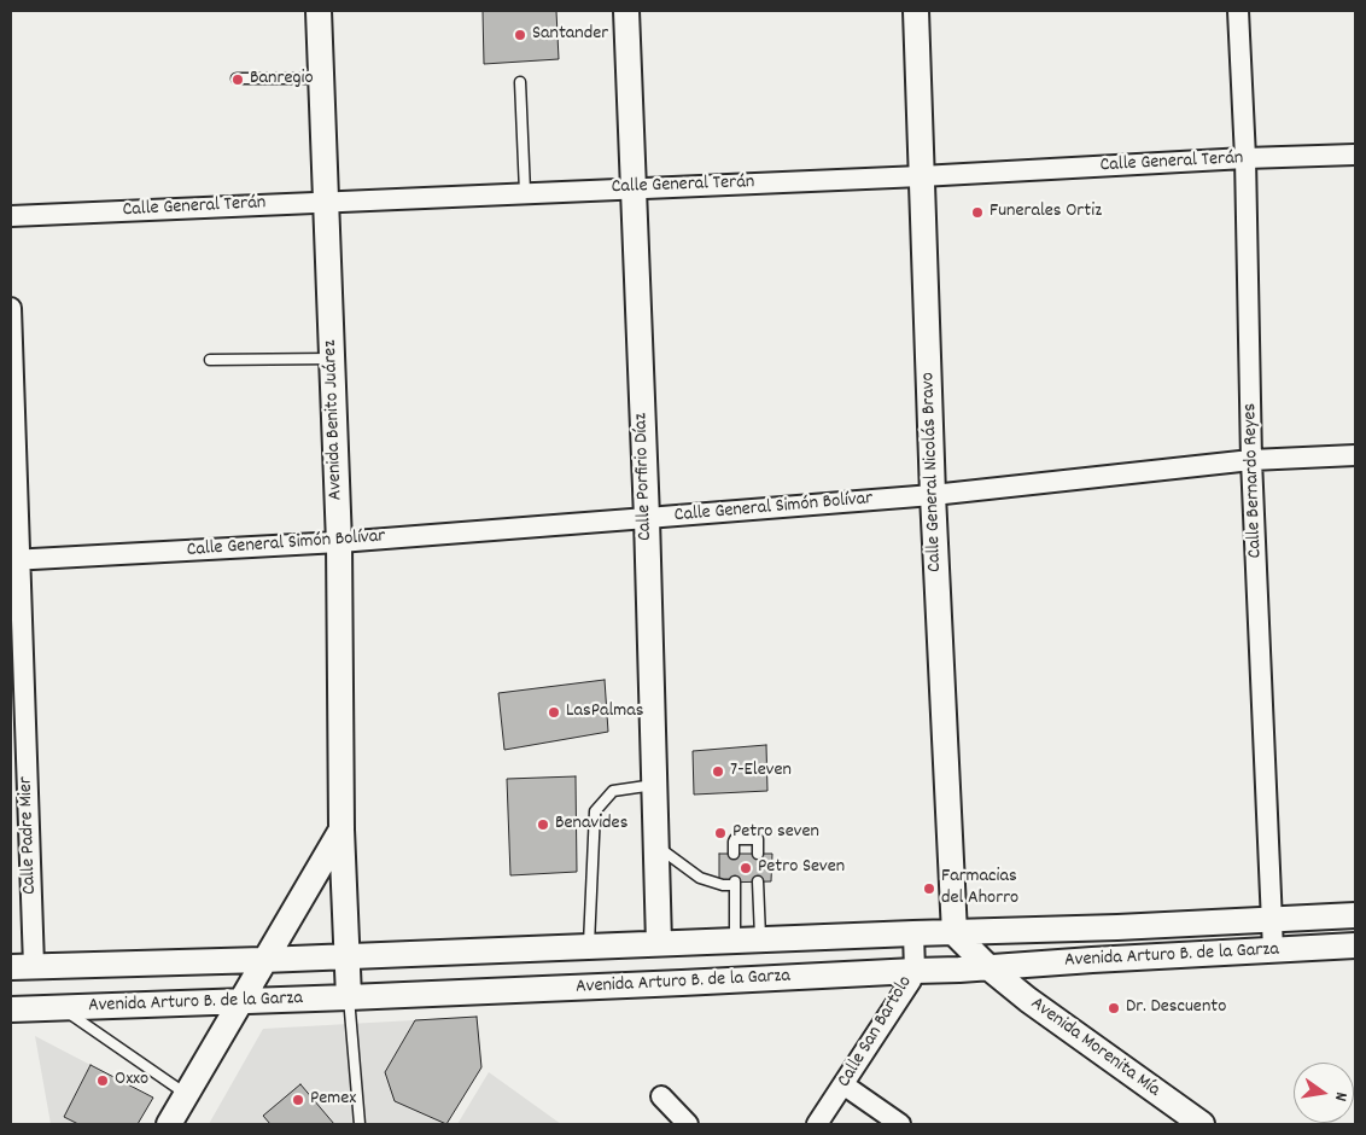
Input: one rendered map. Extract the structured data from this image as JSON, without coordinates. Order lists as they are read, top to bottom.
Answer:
{
  "streets": {
    "street": [
      "Calle General Terán",
      "Avenida Benito Juárez",
      "Calle General Nicolás Bravo",
      "Calle Porfirio Díaz",
      "Calle Bernardo Reyes",
      "Calle General Simón Bolívar",
      "Calle Padre Mier",
      "Avenida Arturo B. de la Garza",
      "Calle San Bartolo",
      "Avenida Morenita Mía"
    ]
  },
  "crossings": [
    ["Calle General Terán", "Avenida Benito Juárez"],
    ["Calle General Terán", "Calle General Nicolás Bravo"],
    ["Calle General Terán", "Calle Porfirio Díaz"],
    ["Calle General Terán", "Calle Bernardo Reyes"],
    ["Avenida Benito Juárez", "Calle General Simón Bolívar"],
    ["Avenida Benito Juárez", "Avenida Arturo B. de la Garza"],
    ["Calle General Nicolás Bravo", "Calle General Simón Bolívar"],
    ["Calle General Nicolás Bravo", "Avenida Arturo B. de la Garza"],
    ["Calle General Nicolás Bravo", "Avenida Morenita Mía"],
    ["Calle Porfirio Díaz", "Calle General Simón Bolívar"],
    ["Calle Porfirio Díaz", "Avenida Arturo B. de la Garza"],
    ["Calle Bernardo Reyes", "Calle General Simón Bolívar"],
    ["Calle Bernardo Reyes", "Avenida Arturo B. de la Garza"],
    ["Calle General Simón Bolívar", "Calle Padre Mier"],
    ["Calle Padre Mier", "Avenida Arturo B. de la Garza"],
    ["Avenida Arturo B. de la Garza", "Calle San Bartolo"],
    ["Avenida Arturo B. de la Garza", "Avenida Morenita Mía"]
  ],
  "places": [
    "Santander",
    "Banregio",
    "Funerales Ortiz",
    "LasPalmas",
    "7-Eleven",
    "Benavides",
    "Petro seven",
    "Petro Seven",
    "Farmacias del Ahorro",
    "Dr. Descuento",
    "Oxxo",
    "Pemex"
  ],
  "north": "right"
}
